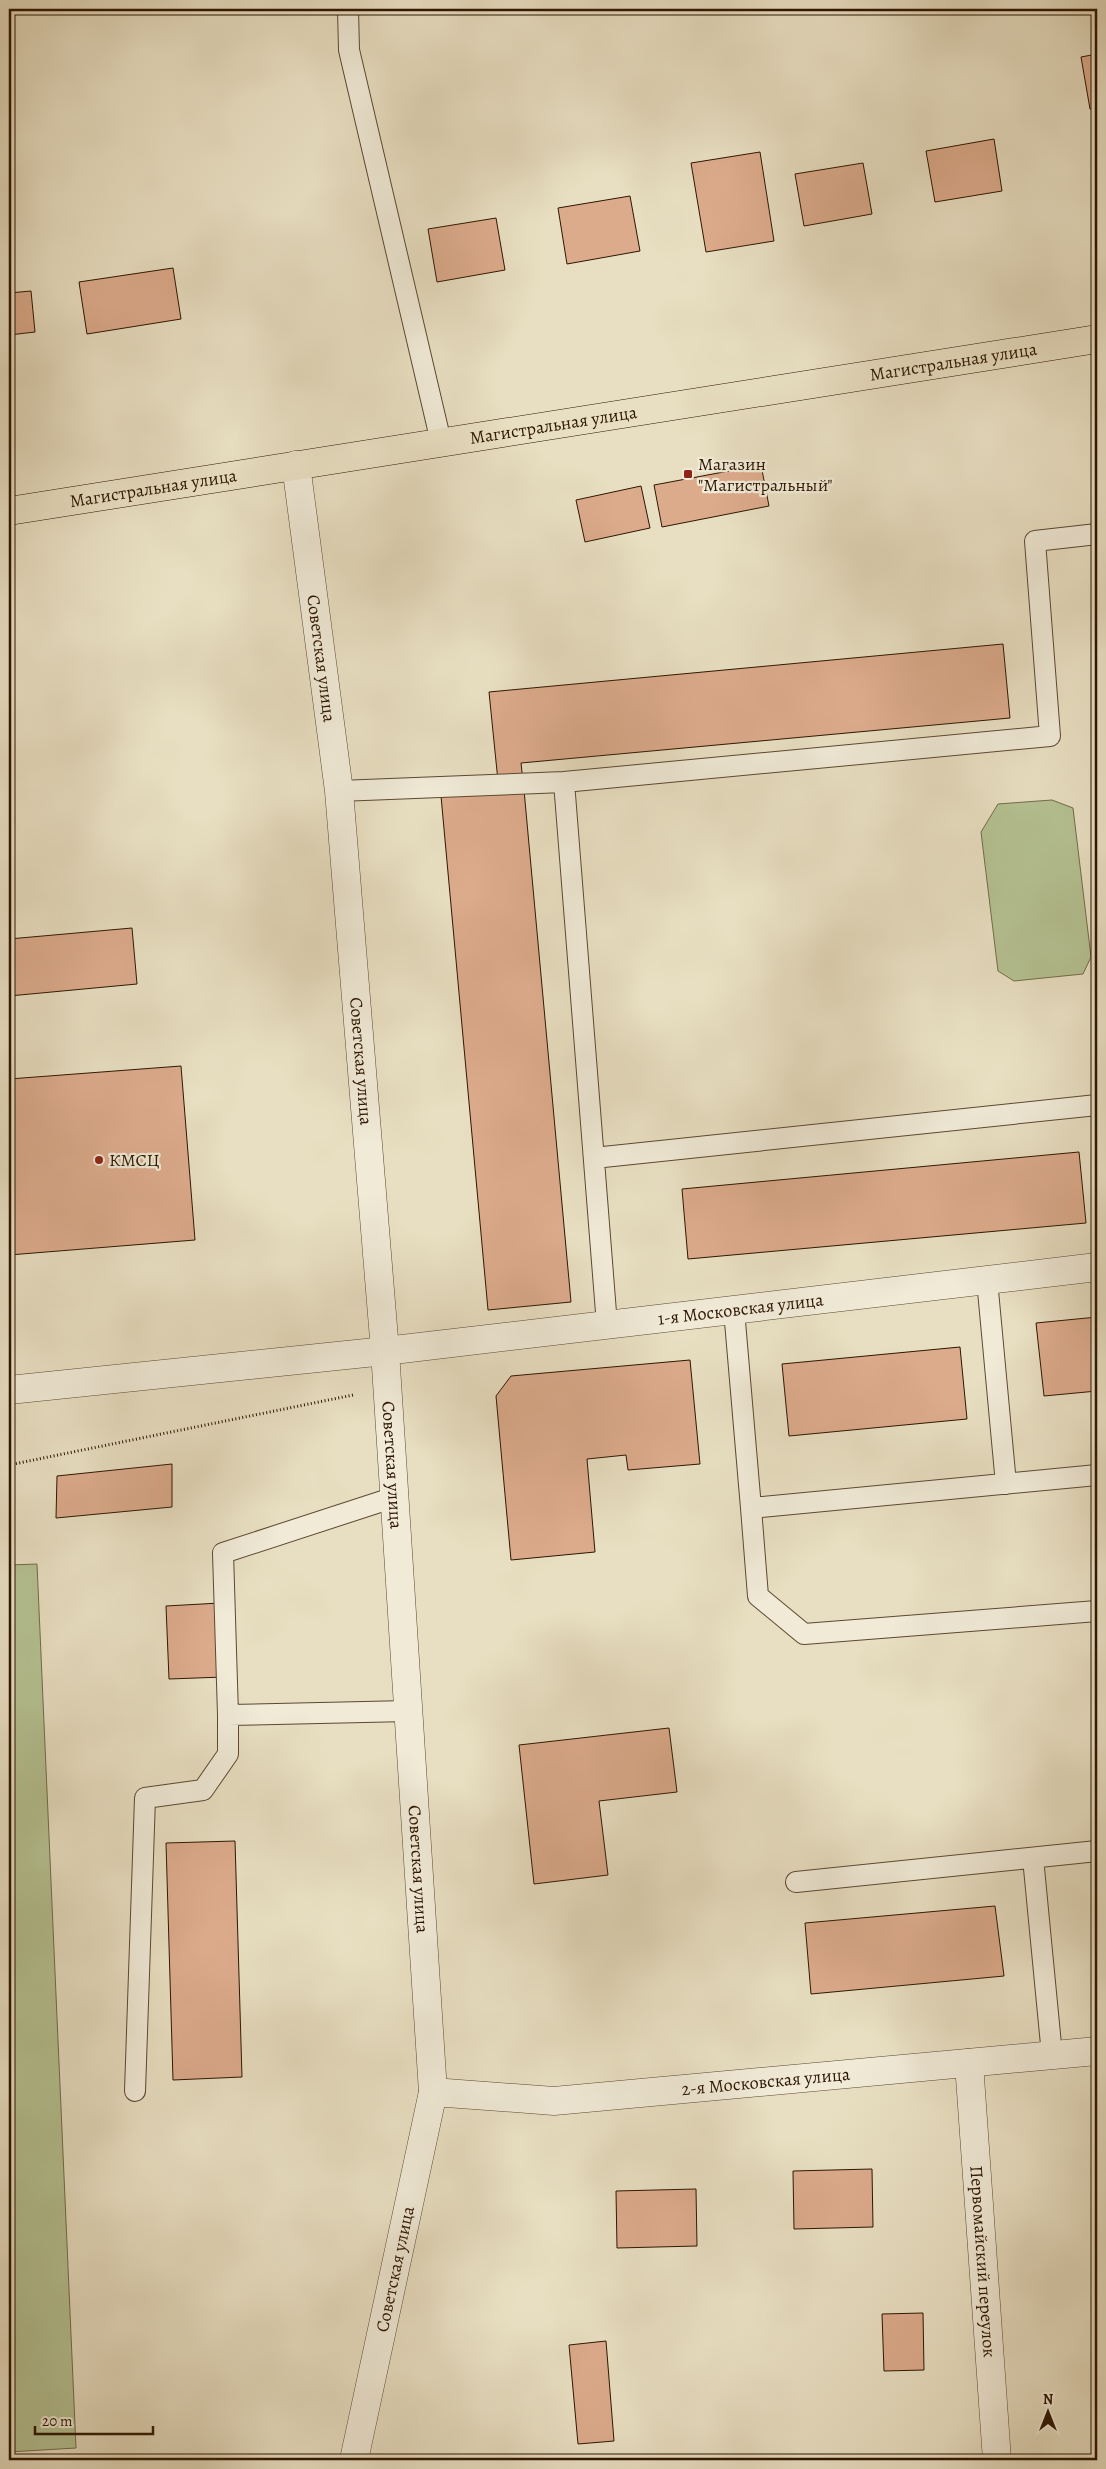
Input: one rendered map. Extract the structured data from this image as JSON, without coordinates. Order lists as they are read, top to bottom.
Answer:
{
  "streets": {
    "main road": ["Магистральная улица"],
    "street": [
      "Советская улица",
      "1-я Московская улица",
      "2-я Московская улица",
      "Первомайский переулок"
    ]
  },
  "crossings": [
    ["Магистральная улица", "Советская улица"],
    ["Советская улица", "1-я Московская улица"],
    ["Советская улица", "2-я Московская улица"],
    ["2-я Московская улица", "Первомайский переулок"]
  ],
  "places": {
    "transit": ["Магазин \"Магистральный\""],
    "other": ["КМСЦ"]
  },
  "scale_bar": "20 m",
  "north": "top"
}
